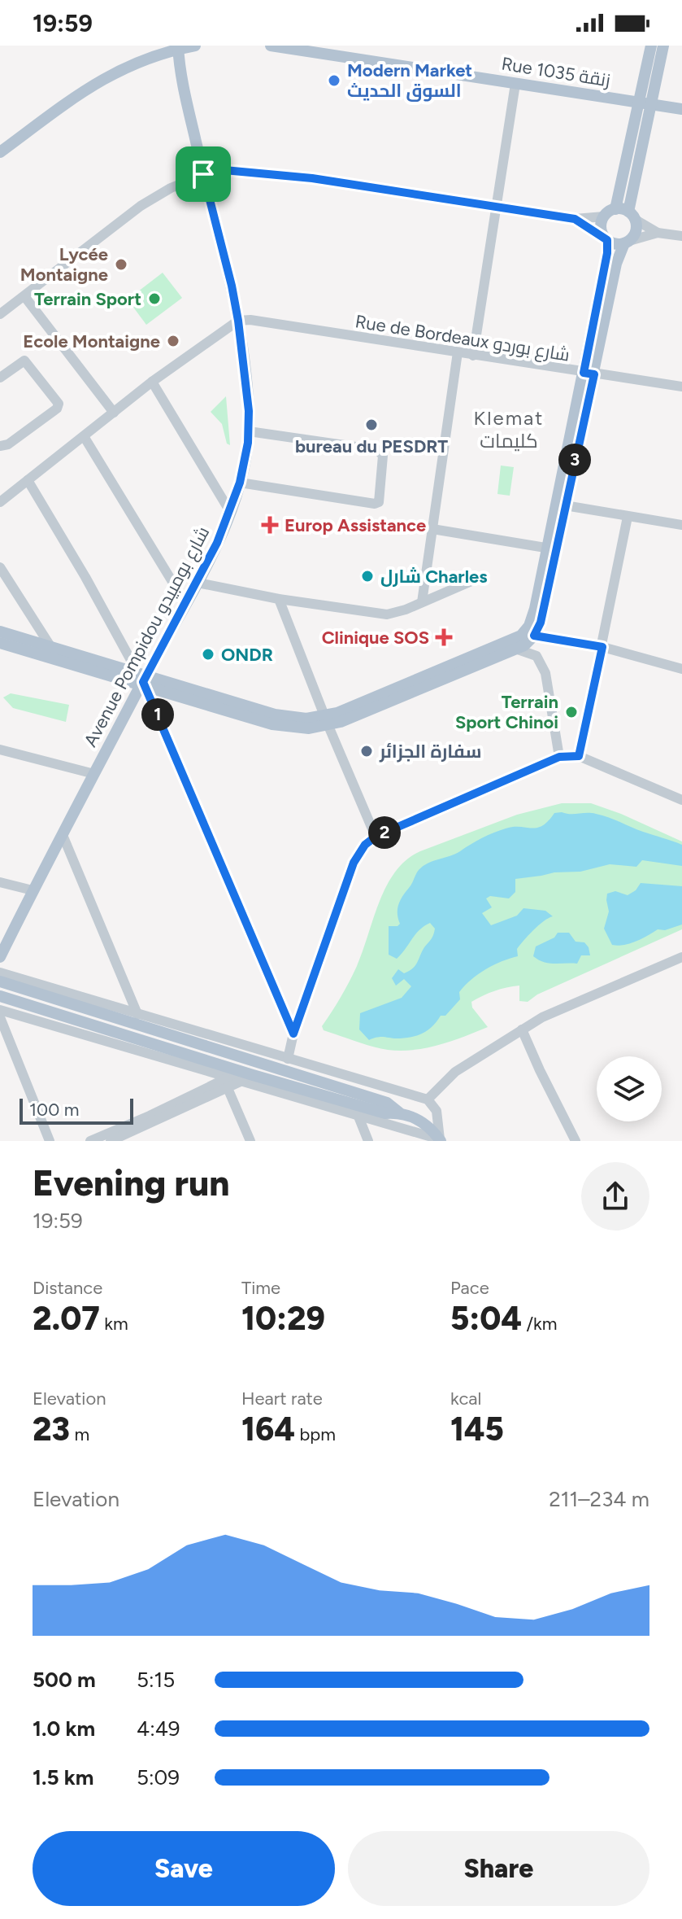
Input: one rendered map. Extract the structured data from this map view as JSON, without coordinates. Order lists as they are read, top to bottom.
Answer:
{
  "streets": {
    "main road": ["Rue 1035 زنقة", "Avenue Pompidou شارع بومبيدو"],
    "street": ["Rue de Bordeaux شارع بوردو"]
  },
  "crossings": [
    ["Rue de Bordeaux شارع بوردو", "Avenue Pompidou شارع بومبيدو"]
  ],
  "districts": ["Klemat كليمات"],
  "places": {
    "other": [
      "Modern Market السوق الحديث",
      "Lycée Montaigne",
      "Terrain Sport",
      "Ecole Montaigne",
      "bureau du PESDRT",
      "شارل Charles",
      "ONDR",
      "Terrain Sport Chinoi",
      "سفارة الجزائر"
    ],
    "health": ["Europ Assistance", "Clinique SOS"]
  },
  "scale_bar": "100 m",
  "page": {
    "status": "19:59",
    "pins": ["3", "1", "2"],
    "scale": "100 m",
    "heading": ["Evening run", "19:59"],
    "stats": [
      ["Distance", "2.07 km"],
      ["Time", "10:29"],
      ["Pace", "5:04 /km"],
      ["Elevation", "23 m"],
      ["Heart rate", "164 bpm"],
      ["kcal", "145"]
    ],
    "chart": ["Elevation", "211–234 m"],
    "list": [
      {
        "name": "500 m",
        "note": "5:15"
      },
      {
        "name": "1.0 km",
        "note": "4:49"
      },
      {
        "name": "1.5 km",
        "note": "5:09"
      }
    ],
    "buttons": ["Save", "Share"]
  }
}
